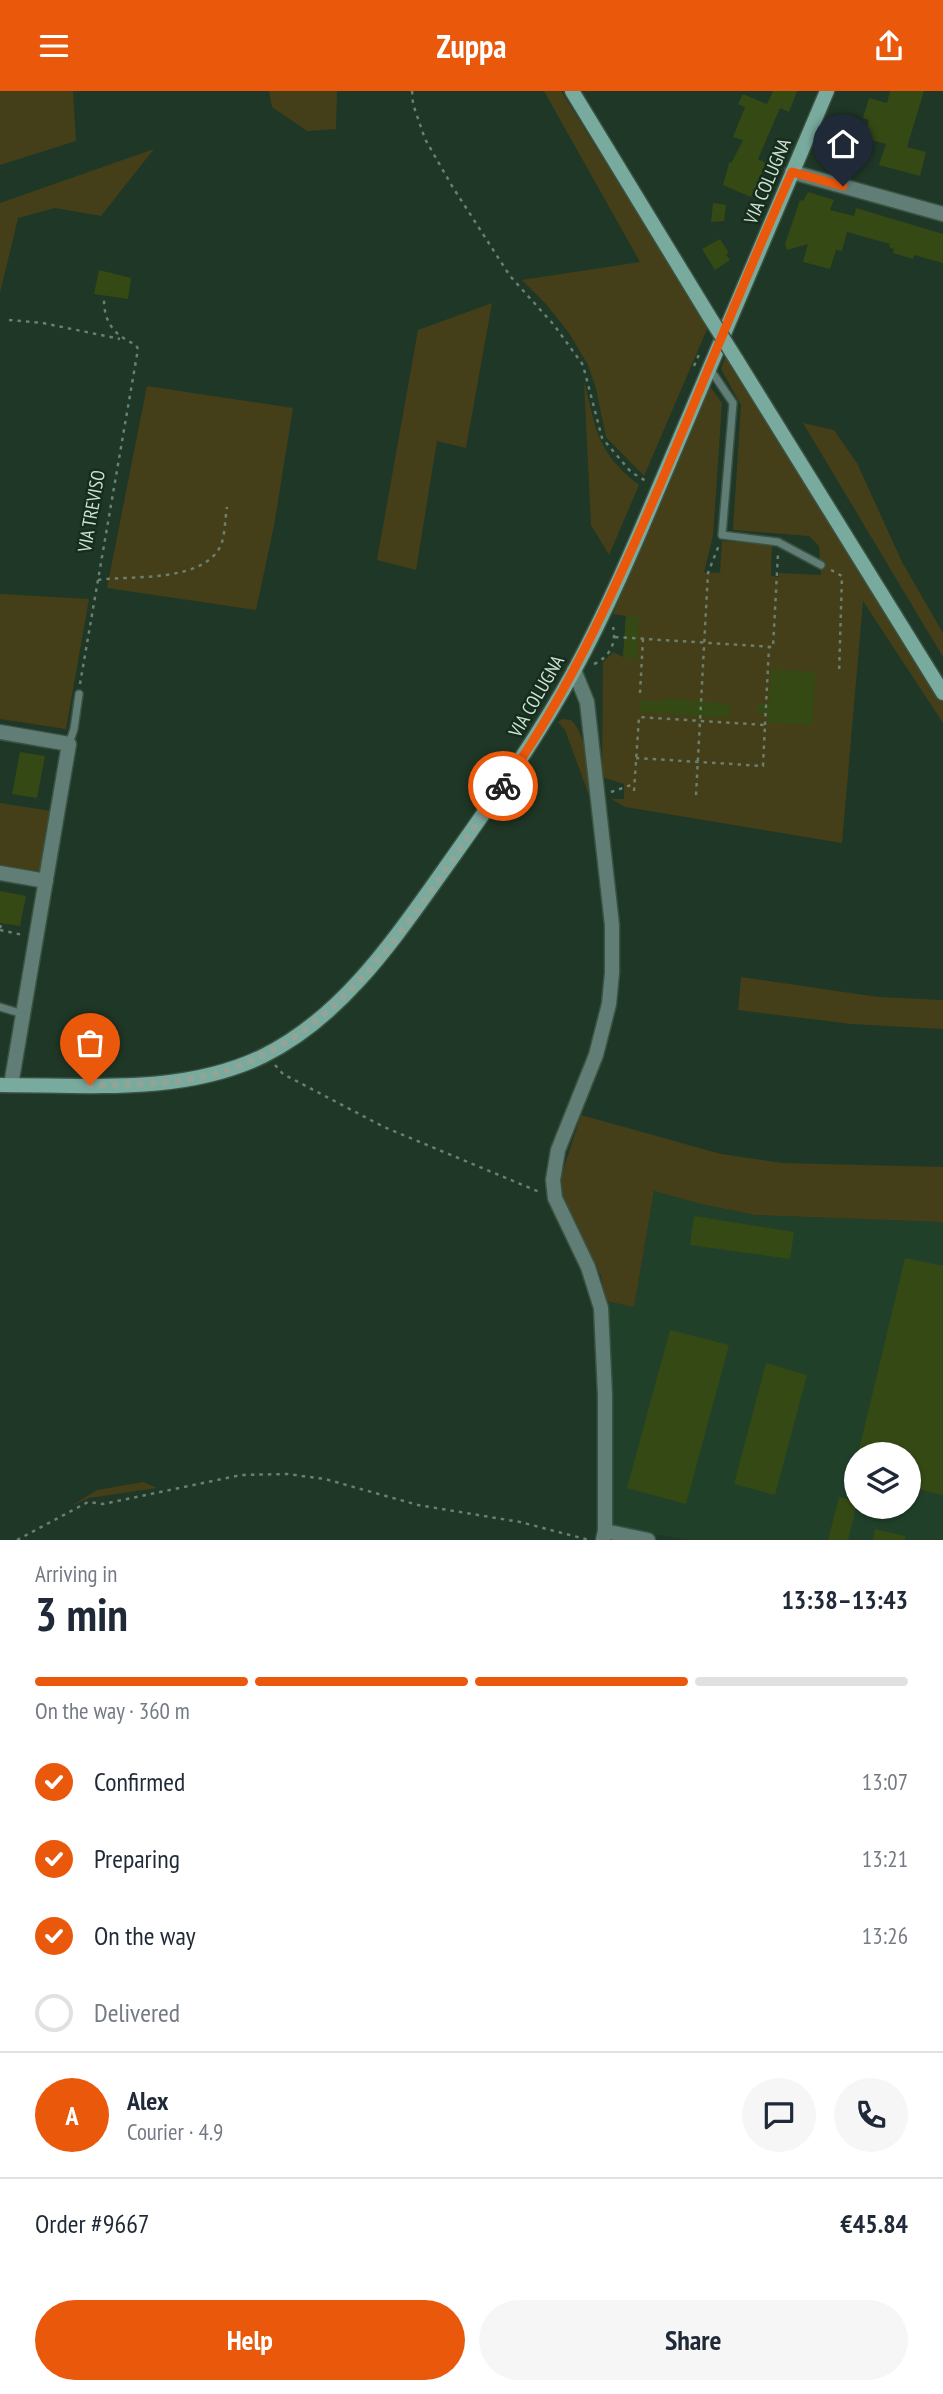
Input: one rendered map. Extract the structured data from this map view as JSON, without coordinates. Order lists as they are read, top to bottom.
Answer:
{
  "streets": {
    "street": ["VIA COLUGNA"],
    "path": ["VIA TREVISO"]
  },
  "page": {
    "header": "Zuppa",
    "heading": ["3 min", "Arriving in", "13:38–13:43"],
    "panel": [
      "Alex",
      "Courier · 4.9",
      "Order #9667",
      "€45.84"
    ],
    "bar": "On the way · 360 m",
    "list": [
      ["Confirmed", "13:07"],
      ["Preparing", "13:21"],
      ["On the way", "13:26"],
      "Delivered"
    ],
    "round": "A",
    "buttons": ["Help", "Share"]
  }
}
